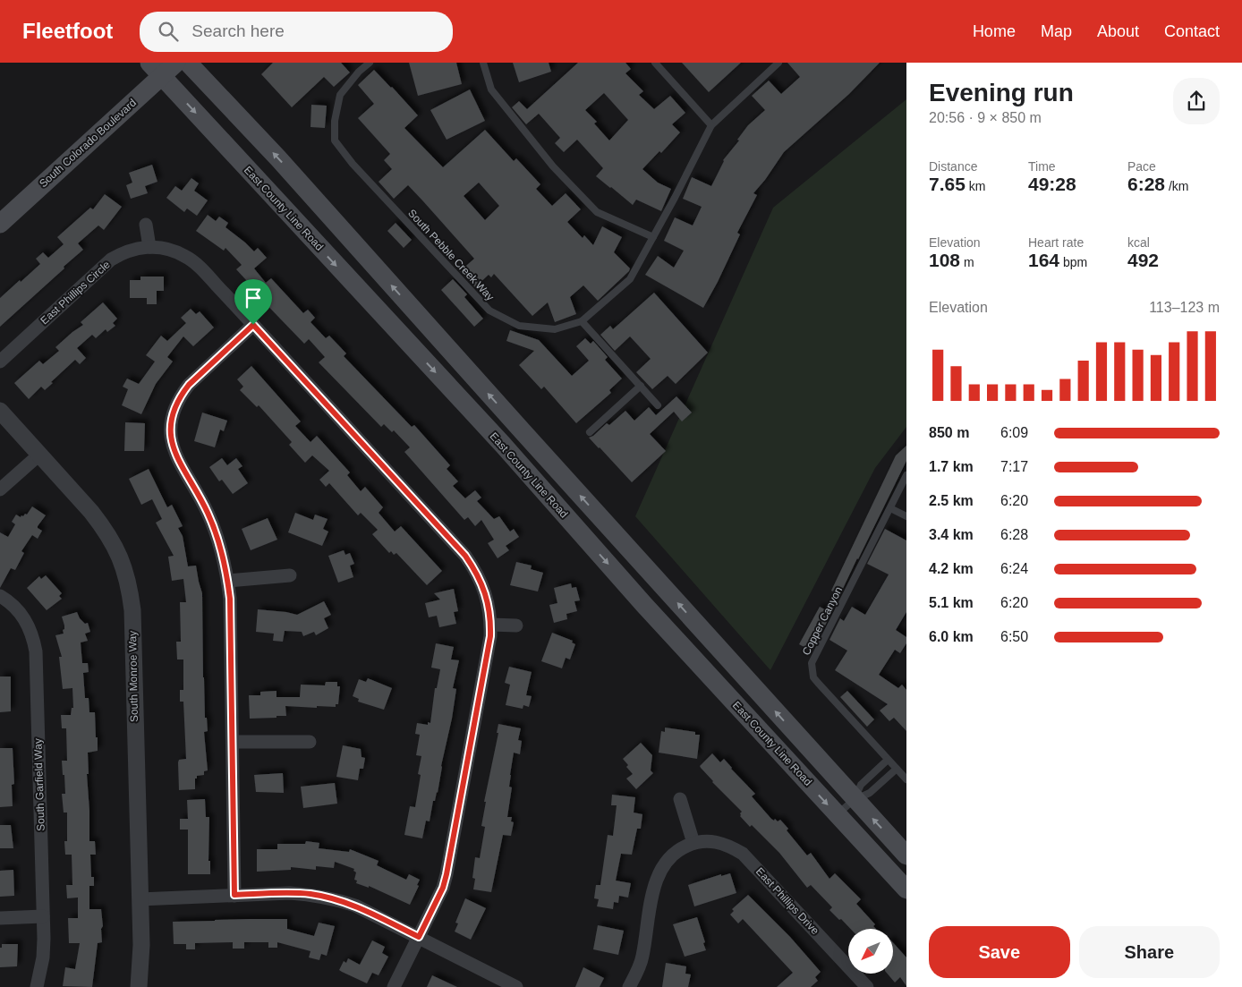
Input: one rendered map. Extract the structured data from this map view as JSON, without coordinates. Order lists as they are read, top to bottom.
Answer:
{
  "streets": {
    "main road": ["South Colorado Boulevard", "East County Line Road"],
    "street": [
      "East Phillips Circle",
      "South Monroe Way",
      "South Garfield Way",
      "East Phillips Drive"
    ],
    "lane": ["South Pebble Creek Way", "Copper Canyon"]
  },
  "crossings": [
    ["South Colorado Boulevard", "East County Line Road"]
  ],
  "north": "bottom left",
  "page": {
    "header": "Fleetfoot",
    "search": "Search here",
    "nav": [
      "Home",
      "Map",
      "About",
      "Contact"
    ],
    "heading": ["Evening run", "20:56 · 9 × 850 m"],
    "stats": [
      ["Distance", "7.65 km"],
      ["Time", "49:28"],
      ["Pace", "6:28 /km"],
      ["Elevation", "108 m"],
      ["Heart rate", "164 bpm"],
      ["kcal", "492"]
    ],
    "chart": ["Elevation", "113–123 m"],
    "list": [
      {
        "name": "850 m",
        "note": "6:09"
      },
      {
        "name": "1.7 km",
        "note": "7:17"
      },
      {
        "name": "2.5 km",
        "note": "6:20"
      },
      {
        "name": "3.4 km",
        "note": "6:28"
      },
      {
        "name": "4.2 km",
        "note": "6:24"
      },
      {
        "name": "5.1 km",
        "note": "6:20"
      },
      {
        "name": "6.0 km",
        "note": "6:50"
      }
    ],
    "buttons": ["Save", "Share"]
  }
}
